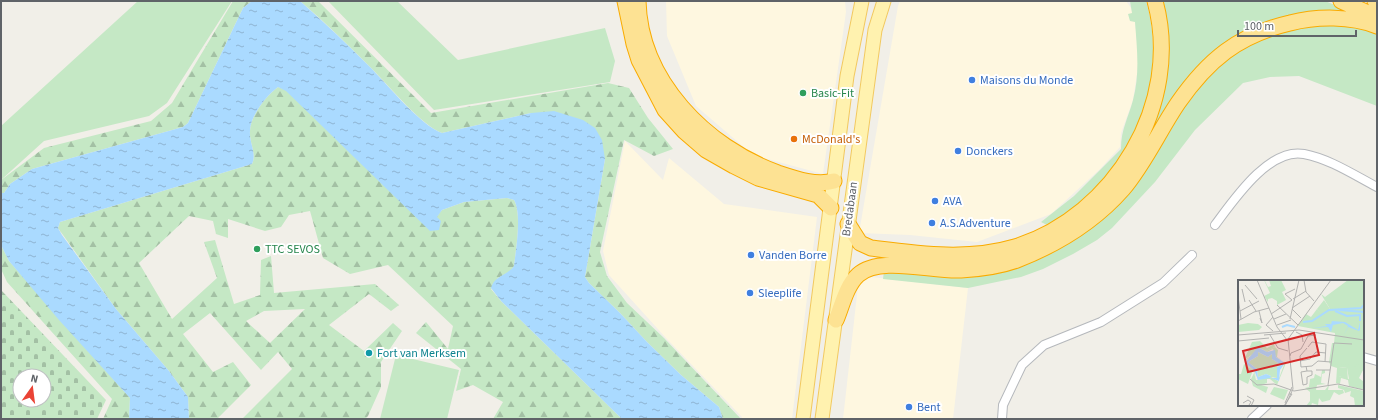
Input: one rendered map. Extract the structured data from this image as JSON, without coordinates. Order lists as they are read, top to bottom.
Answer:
{
  "streets": {
    "main road": ["Bredabaan"]
  },
  "places": [
    "Maisons du Monde",
    "Basic-Fit",
    "McDonald's",
    "Donckers",
    "AVA",
    "A.S.Adventure",
    "TTC SEVOS",
    "Vanden Borre",
    "Sleeplife",
    "Fort van Merksem",
    "Bent"
  ],
  "scale_bar": "100 m",
  "north": "top"
}
